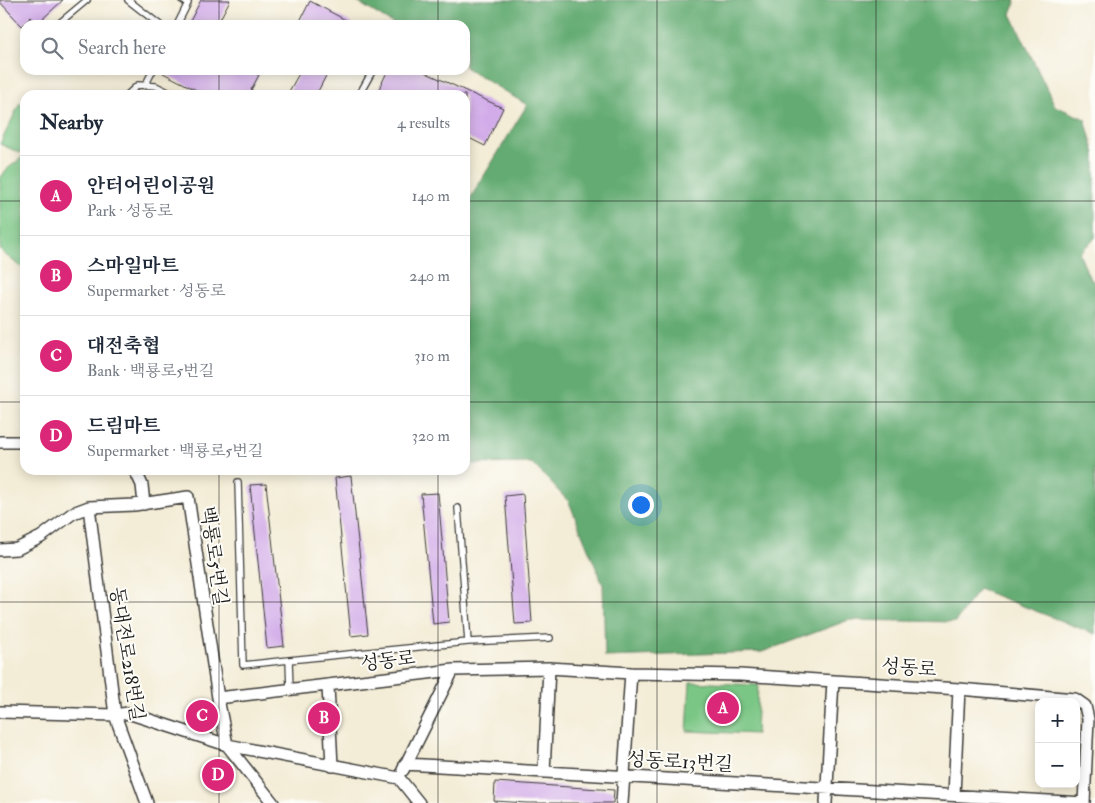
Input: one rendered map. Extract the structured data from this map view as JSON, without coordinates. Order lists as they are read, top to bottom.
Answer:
{
  "streets": {
    "street": [
      "백룡로5번길",
      "동대전로218번길",
      "성동로",
      "성동로13번길"
    ]
  },
  "crossings": [
    ["백룡로5번길", "동대전로218번길"],
    ["백룡로5번길", "성동로"],
    ["성동로", "성동로13번길"]
  ],
  "page": {
    "search": "Search here",
    "heading": ["Nearby", "4 results"],
    "list": [
      {
        "mark": "A",
        "name": "안터어린이공원",
        "note": "Park · 성동로",
        "value": "140 m"
      },
      {
        "mark": "B",
        "name": "스마일마트",
        "note": "Supermarket · 성동로",
        "value": "240 m"
      },
      {
        "mark": "C",
        "name": "대전축협",
        "note": "Bank · 백룡로5번길",
        "value": "310 m"
      },
      {
        "mark": "D",
        "name": "드림마트",
        "note": "Supermarket · 백룡로5번길",
        "value": "320 m"
      }
    ],
    "pins": [
      "A",
      "C",
      "B",
      "D"
    ],
    "map_buttons": ["+", "−"]
  }
}
